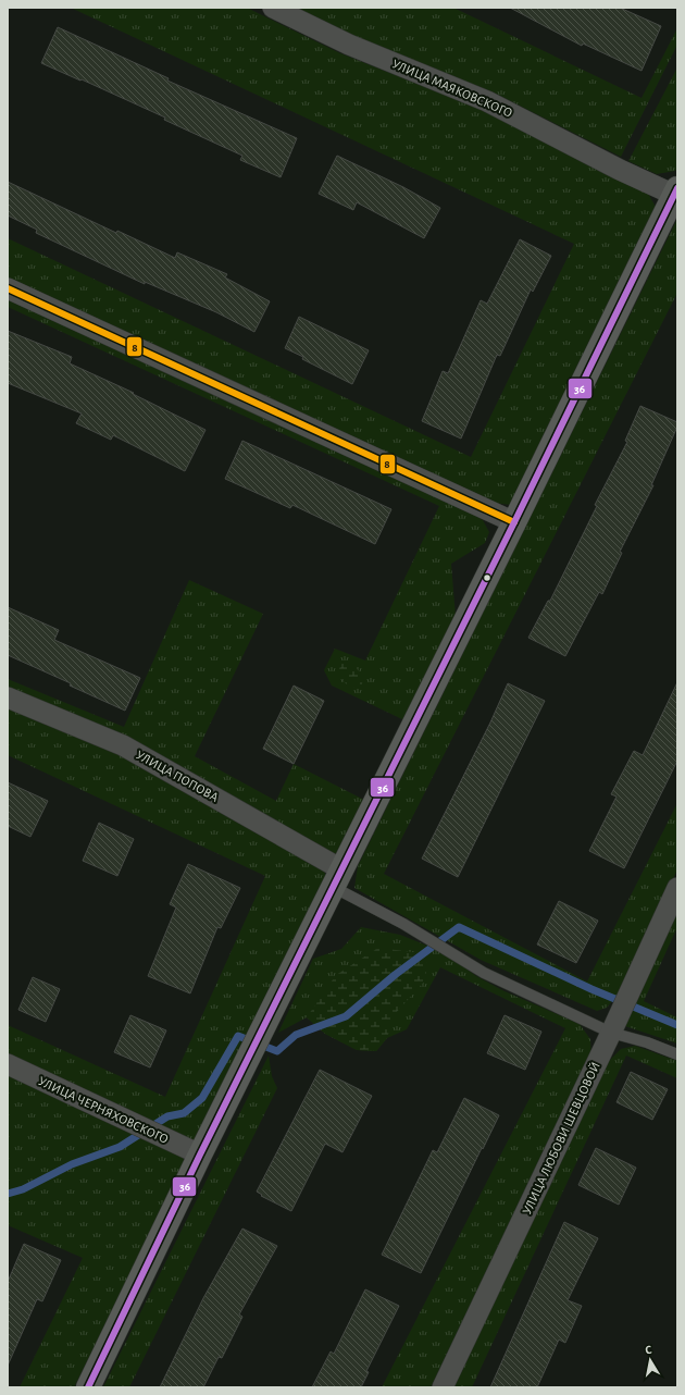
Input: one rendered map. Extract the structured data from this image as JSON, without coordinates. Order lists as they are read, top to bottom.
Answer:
{
  "streets": {
    "street": [
      "УЛИЦА МАЯКОВСКОГО",
      "УЛИЦА ПОПОВА",
      "УЛИЦА ЧЕРНЯХОВСКОГО",
      "УЛИЦА ЛЮБОВИ ШЕВЦОВОЙ"
    ]
  },
  "lines": ["transit line 36", "transit line 8"],
  "north": "top"
}
